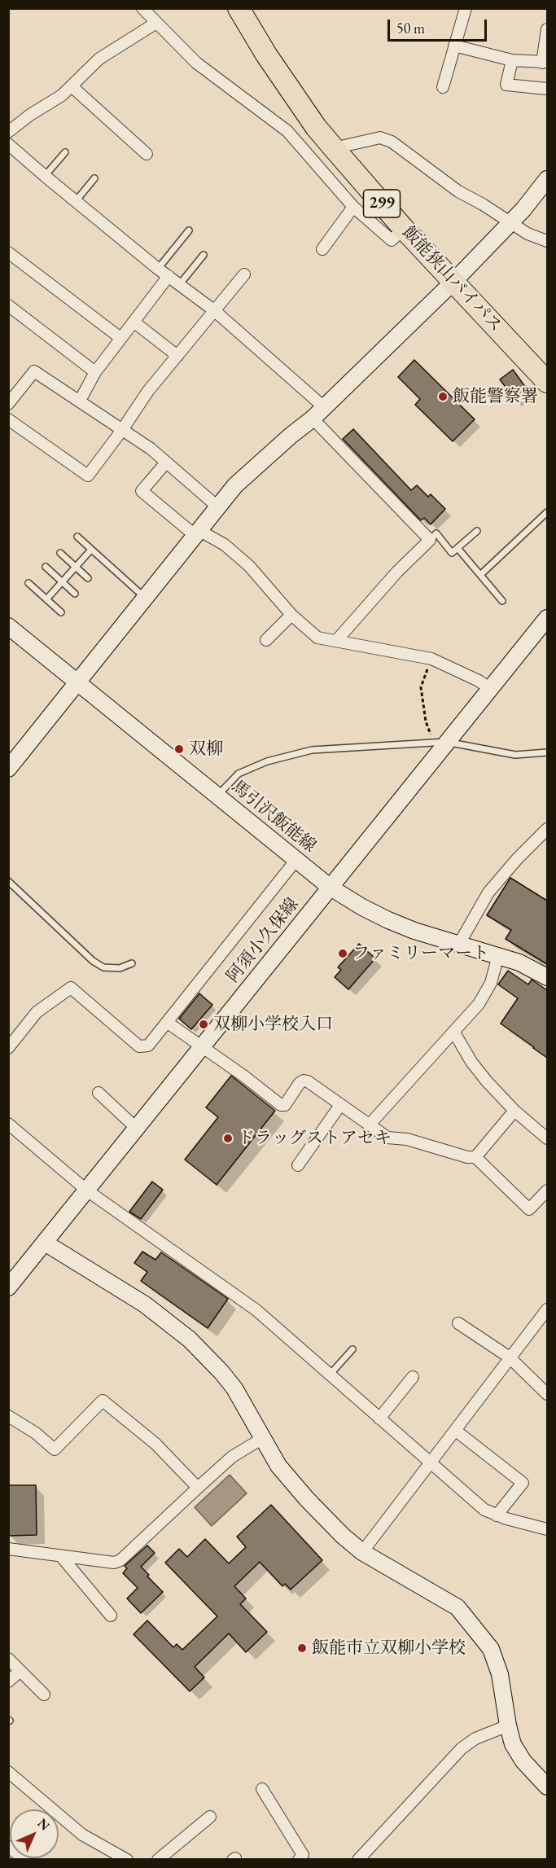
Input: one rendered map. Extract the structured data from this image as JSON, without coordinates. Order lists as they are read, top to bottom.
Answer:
{
  "streets": {
    "highway": ["299", "飯能狭山バイパス"],
    "street": ["馬引沢飯能線", "阿須小久保線"]
  },
  "crossings": [
    ["馬引沢飯能線", "阿須小久保線"]
  ],
  "places": [
    "飯能警察署",
    "双柳",
    "ファミリーマート",
    "双柳小学校入口",
    "ドラッグストアセキ",
    "飯能市立双柳小学校"
  ],
  "scale_bar": "50 m",
  "north": "top right"
}
